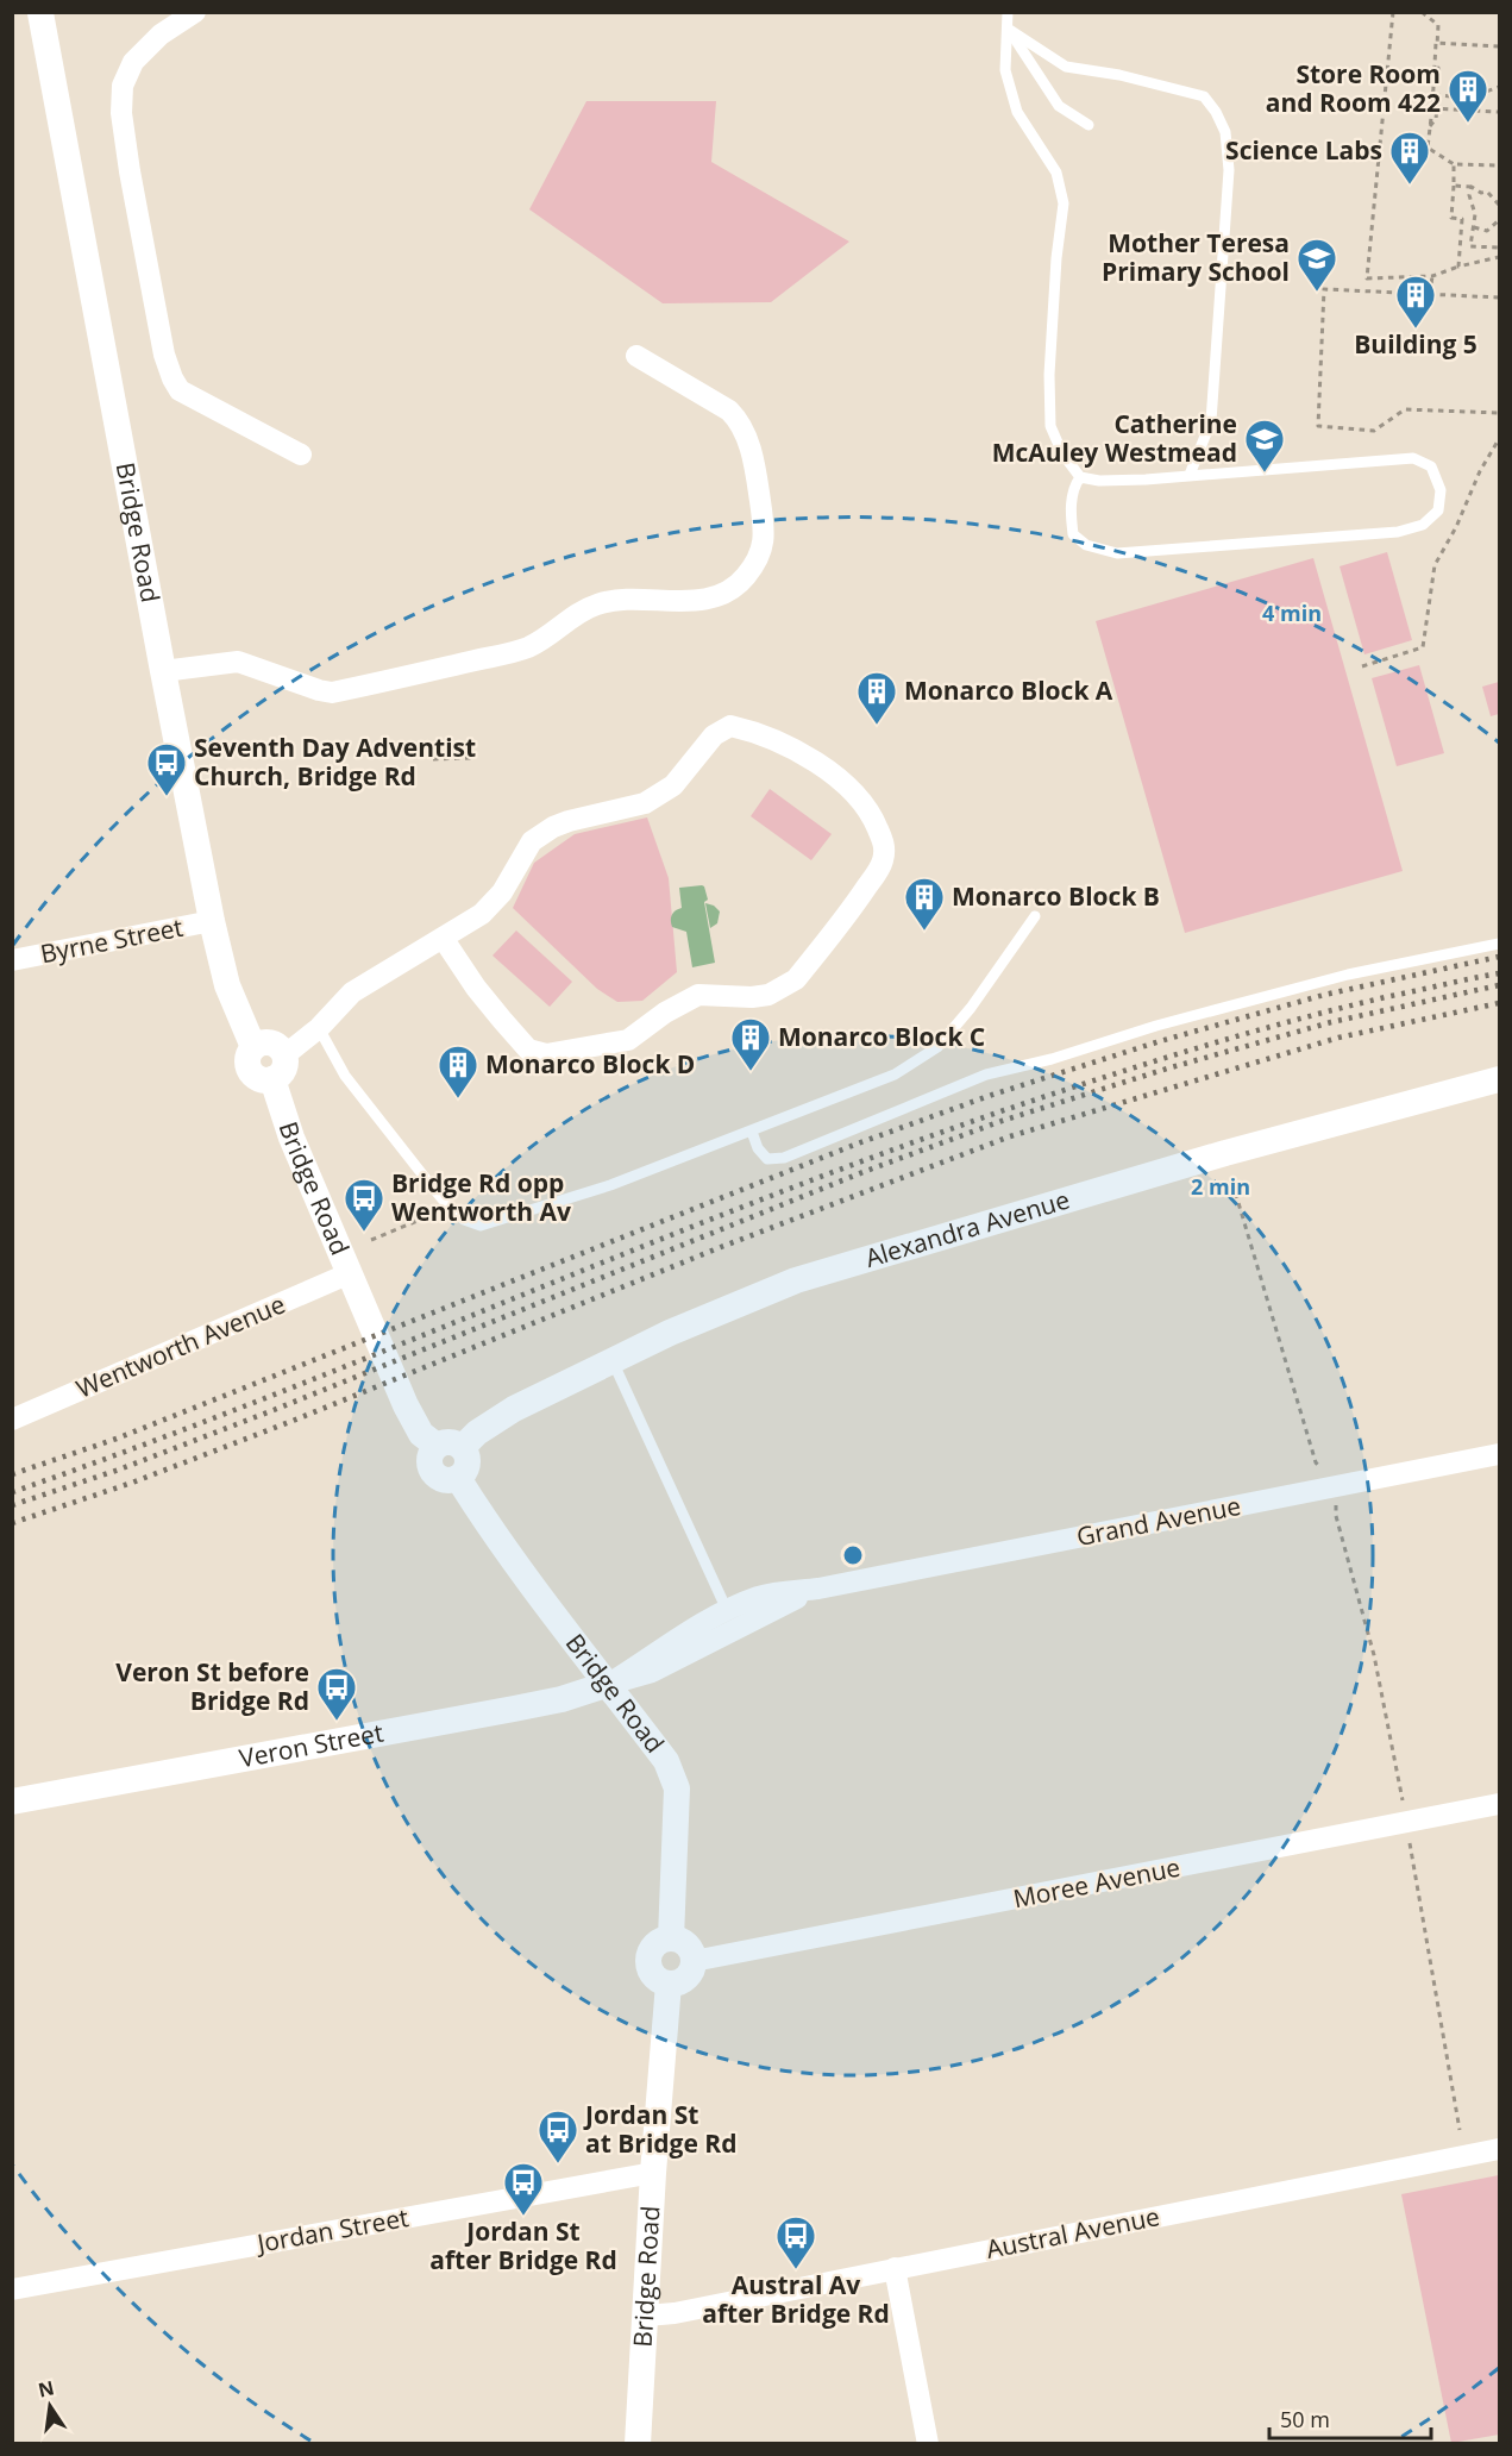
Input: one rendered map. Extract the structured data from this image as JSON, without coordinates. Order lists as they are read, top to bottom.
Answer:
{
  "streets": {
    "street": [
      "Bridge Road",
      "Byrne Street",
      "Alexandra Avenue",
      "Wentworth Avenue",
      "Grand Avenue",
      "Veron Street",
      "Moree Avenue",
      "Jordan Street",
      "Austral Avenue"
    ]
  },
  "crossings": [
    ["Bridge Road", "Byrne Street"],
    ["Bridge Road", "Alexandra Avenue"],
    ["Bridge Road", "Wentworth Avenue"],
    ["Bridge Road", "Grand Avenue"],
    ["Bridge Road", "Veron Street"],
    ["Bridge Road", "Moree Avenue"],
    ["Bridge Road", "Jordan Street"],
    ["Bridge Road", "Austral Avenue"],
    ["Grand Avenue", "Veron Street"]
  ],
  "places": {
    "building": [
      "Store Room and Room 422",
      "Science Labs",
      "Building 5",
      "Monarco Block A",
      "Monarco Block B",
      "Monarco Block C",
      "Monarco Block D"
    ],
    "school or university": ["Mother Teresa Primary School", "Catherine McAuley Westmead"],
    "bus stop": [
      "Seventh Day Adventist Church, Bridge Rd",
      "Bridge Rd opp Wentworth Av",
      "Veron St before Bridge Rd",
      "Jordan St at Bridge Rd",
      "Jordan St after Bridge Rd",
      "Austral Av after Bridge Rd"
    ]
  },
  "scale_bar": "50 m",
  "north": "top",
  "rings": ["4 min", "2 min"]
}
